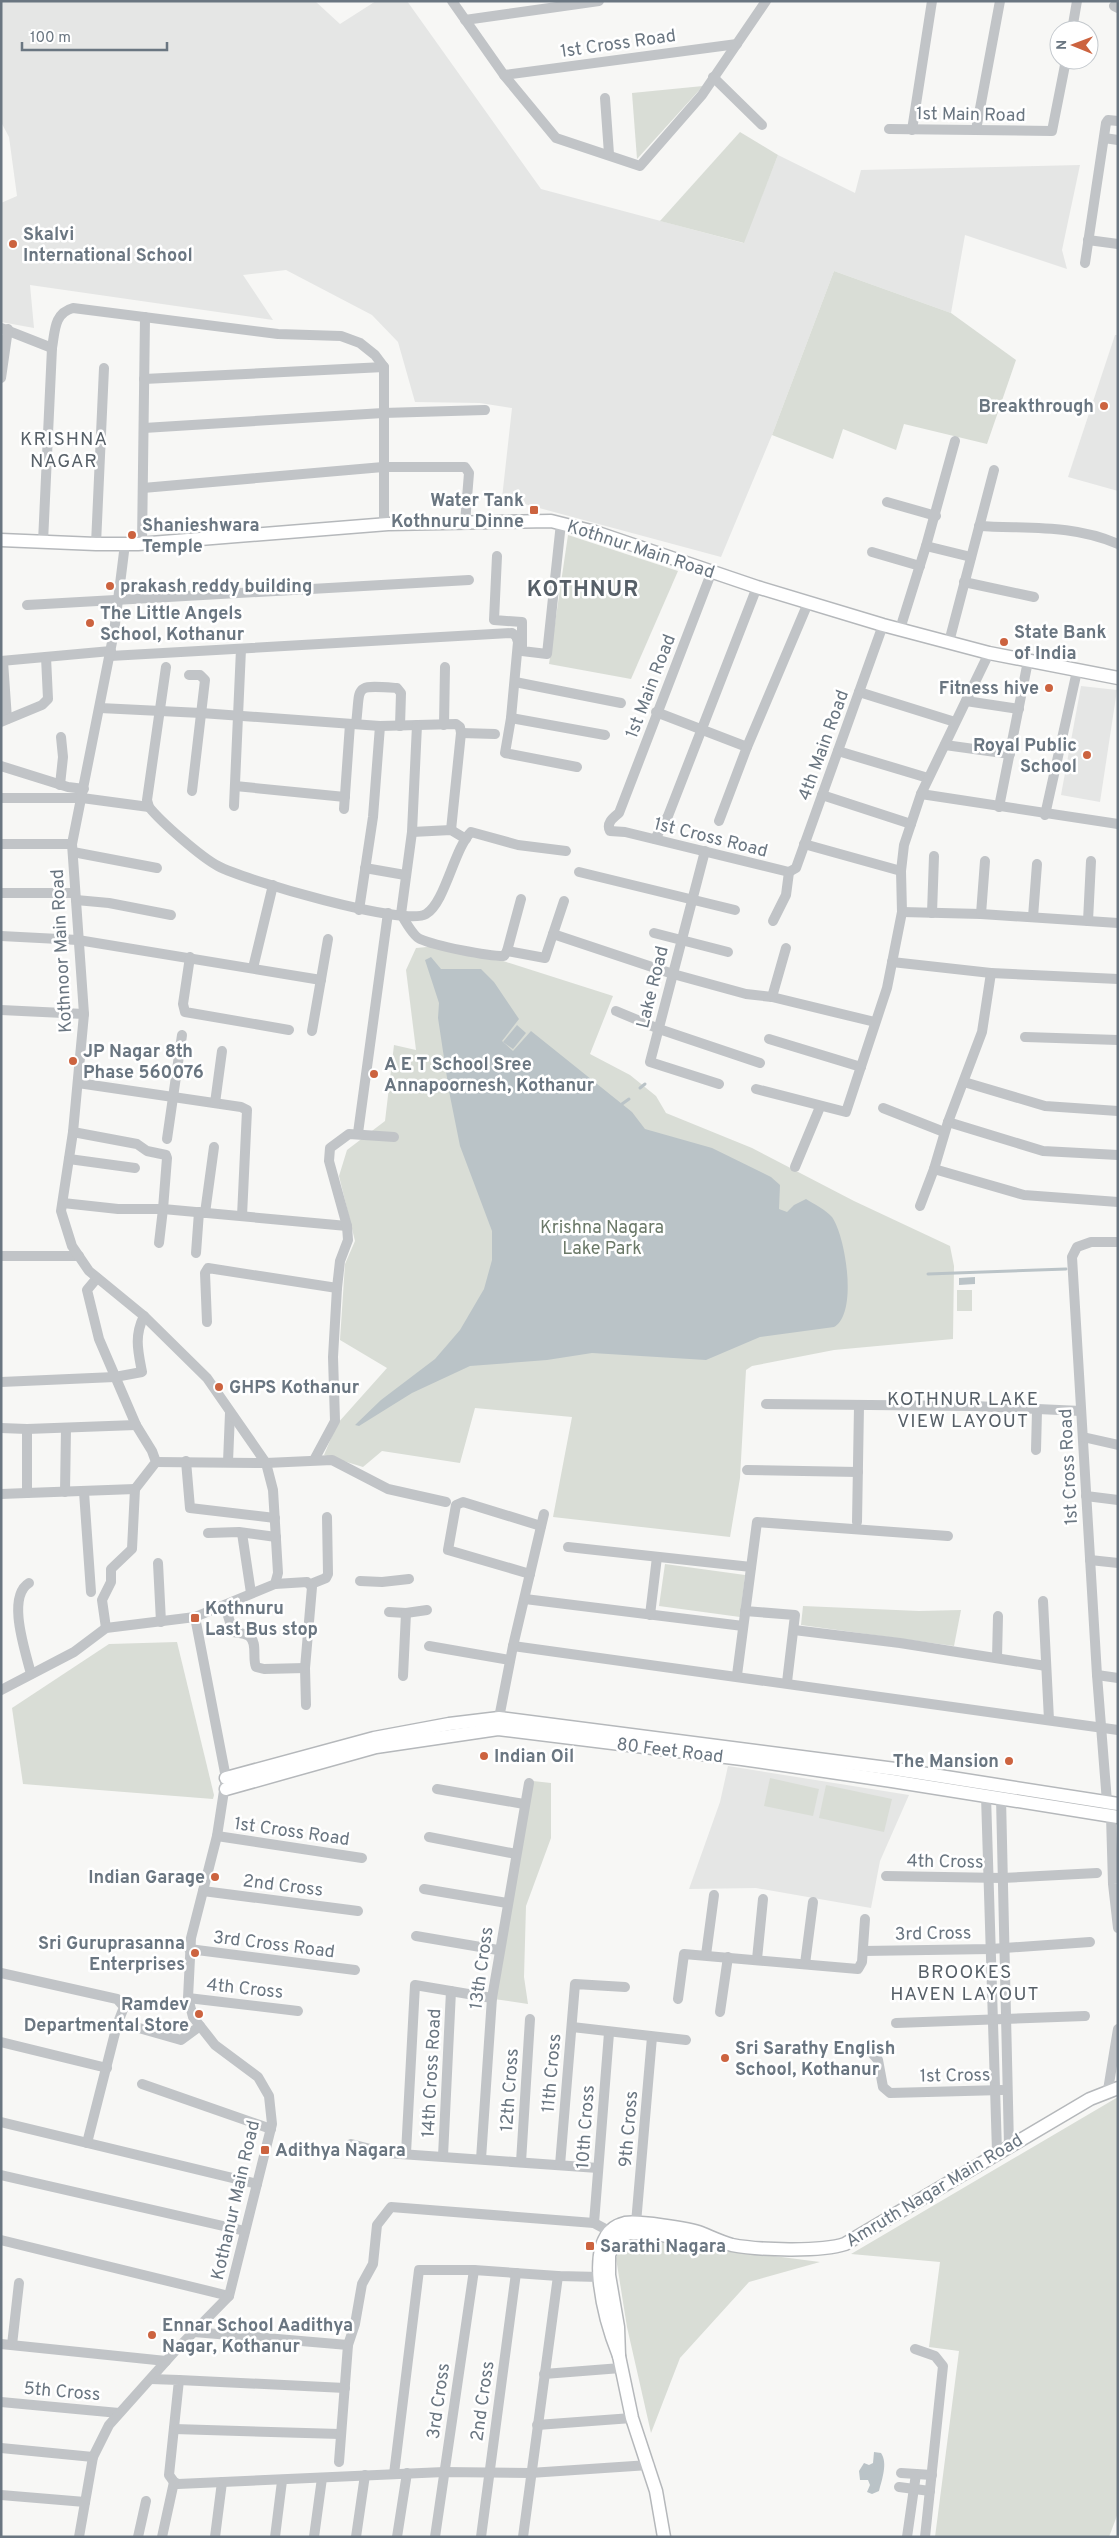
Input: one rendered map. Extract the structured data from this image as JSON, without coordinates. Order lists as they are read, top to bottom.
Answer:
{
  "streets": {
    "main road": ["Kothnur Main Road", "80 Feet Road", "Amruth Nagar Main Road"],
    "street": [
      "1st Cross Road",
      "1st Main Road",
      "4th Main Road",
      "Kothnoor Main Road",
      "Lake Road",
      "4th Cross",
      "2nd Cross",
      "3rd Cross",
      "3rd Cross Road",
      "13th Cross",
      "14th Cross Road",
      "11th Cross",
      "1st Cross",
      "12th Cross",
      "10th Cross",
      "9th Cross",
      "Kothanur Main Road",
      "5th Cross"
    ]
  },
  "crossings": [
    ["1st Cross Road", "1st Main Road"],
    ["1st Cross Road", "4th Main Road"],
    ["1st Cross Road", "Lake Road"],
    ["1st Cross Road", "80 Feet Road"],
    ["1st Cross Road", "Kothanur Main Road"],
    ["1st Main Road", "Kothnur Main Road"],
    ["Kothnur Main Road", "4th Main Road"],
    ["Kothnur Main Road", "Kothnoor Main Road"],
    ["80 Feet Road", "Kothanur Main Road"],
    ["4th Cross", "Kothanur Main Road"],
    ["2nd Cross", "Kothanur Main Road"],
    ["3rd Cross Road", "Kothanur Main Road"],
    ["9th Cross", "Amruth Nagar Main Road"],
    ["Kothanur Main Road", "5th Cross"]
  ],
  "districts": [
    "KRISHNA NAGAR",
    "KOTHNUR",
    "KOTHNUR LAKE VIEW LAYOUT",
    "BROOKES HAVEN LAYOUT"
  ],
  "parks": ["Krishna Nagara Lake Park"],
  "places": {
    "other": [
      "Skalvi International School",
      "Breakthrough",
      "Shanieshwara Temple",
      "prakash reddy building",
      "The Little Angels School, Kothanur",
      "State Bank of India",
      "Fitness hive",
      "Royal Public School",
      "JP Nagar 8th Phase 560076",
      "A E T School Sree Annapoornesh, Kothanur",
      "GHPS Kothanur",
      "Indian Oil",
      "The Mansion",
      "Indian Garage",
      "Sri Guruprasanna Enterprises",
      "Ramdev Departmental Store",
      "Sri Sarathy English School, Kothanur",
      "Ennar School Aadithya Nagar, Kothanur"
    ],
    "transit": [
      "Water Tank Kothnuru Dinne",
      "Kothnuru Last Bus stop",
      "Adithya Nagara",
      "Sarathi Nagara"
    ]
  },
  "scale_bar": "100 m",
  "north": "left"
}
